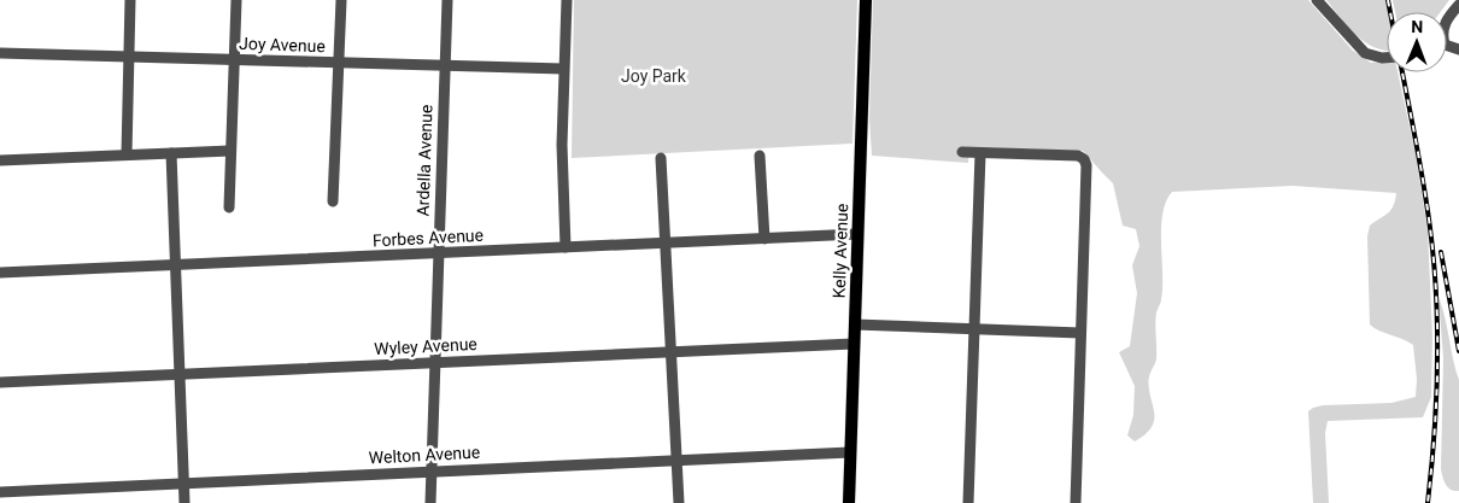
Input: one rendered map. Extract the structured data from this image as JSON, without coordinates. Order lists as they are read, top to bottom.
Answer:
{
  "streets": {
    "main road": ["Kelly Avenue"],
    "street": [
      "Joy Avenue",
      "Ardella Avenue",
      "Forbes Avenue",
      "Wyley Avenue",
      "Welton Avenue"
    ]
  },
  "crossings": [
    ["Joy Avenue", "Ardella Avenue"],
    ["Ardella Avenue", "Forbes Avenue"],
    ["Ardella Avenue", "Wyley Avenue"],
    ["Ardella Avenue", "Welton Avenue"],
    ["Forbes Avenue", "Kelly Avenue"],
    ["Kelly Avenue", "Wyley Avenue"],
    ["Kelly Avenue", "Welton Avenue"]
  ],
  "parks": ["Joy Park"],
  "north": "top"
}
